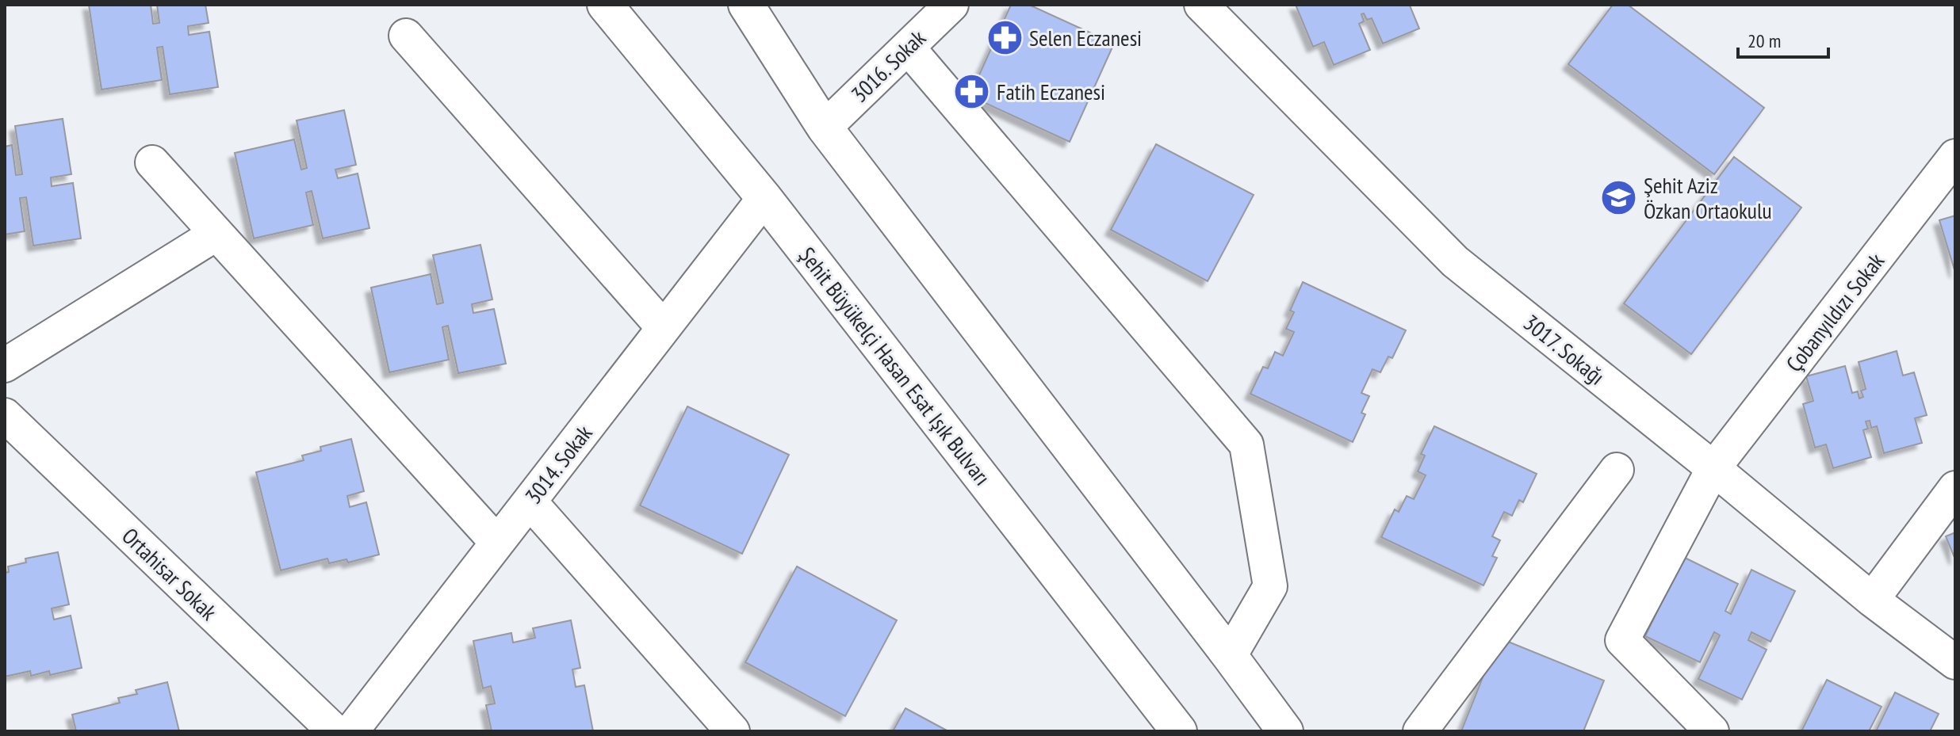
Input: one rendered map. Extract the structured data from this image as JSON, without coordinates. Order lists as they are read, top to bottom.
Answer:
{
  "streets": {
    "main road": ["Şehit Büyükelçi Hasan Esat Işık Bulvarı"],
    "street": [
      "3016. Sokak",
      "Çobanyıldızı Sokak",
      "3017. Sokağı",
      "3014. Sokak",
      "Ortahisar Sokak"
    ]
  },
  "crossings": [
    ["Çobanyıldızı Sokak", "3017. Sokağı"],
    ["Şehit Büyükelçi Hasan Esat Işık Bulvarı", "3014. Sokak"]
  ],
  "places": {
    "pharmacy": ["Selen Eczanesi", "Fatih Eczanesi"],
    "school or university": ["Şehit Aziz Özkan Ortaokulu"]
  },
  "scale_bar": "20 m"
}
